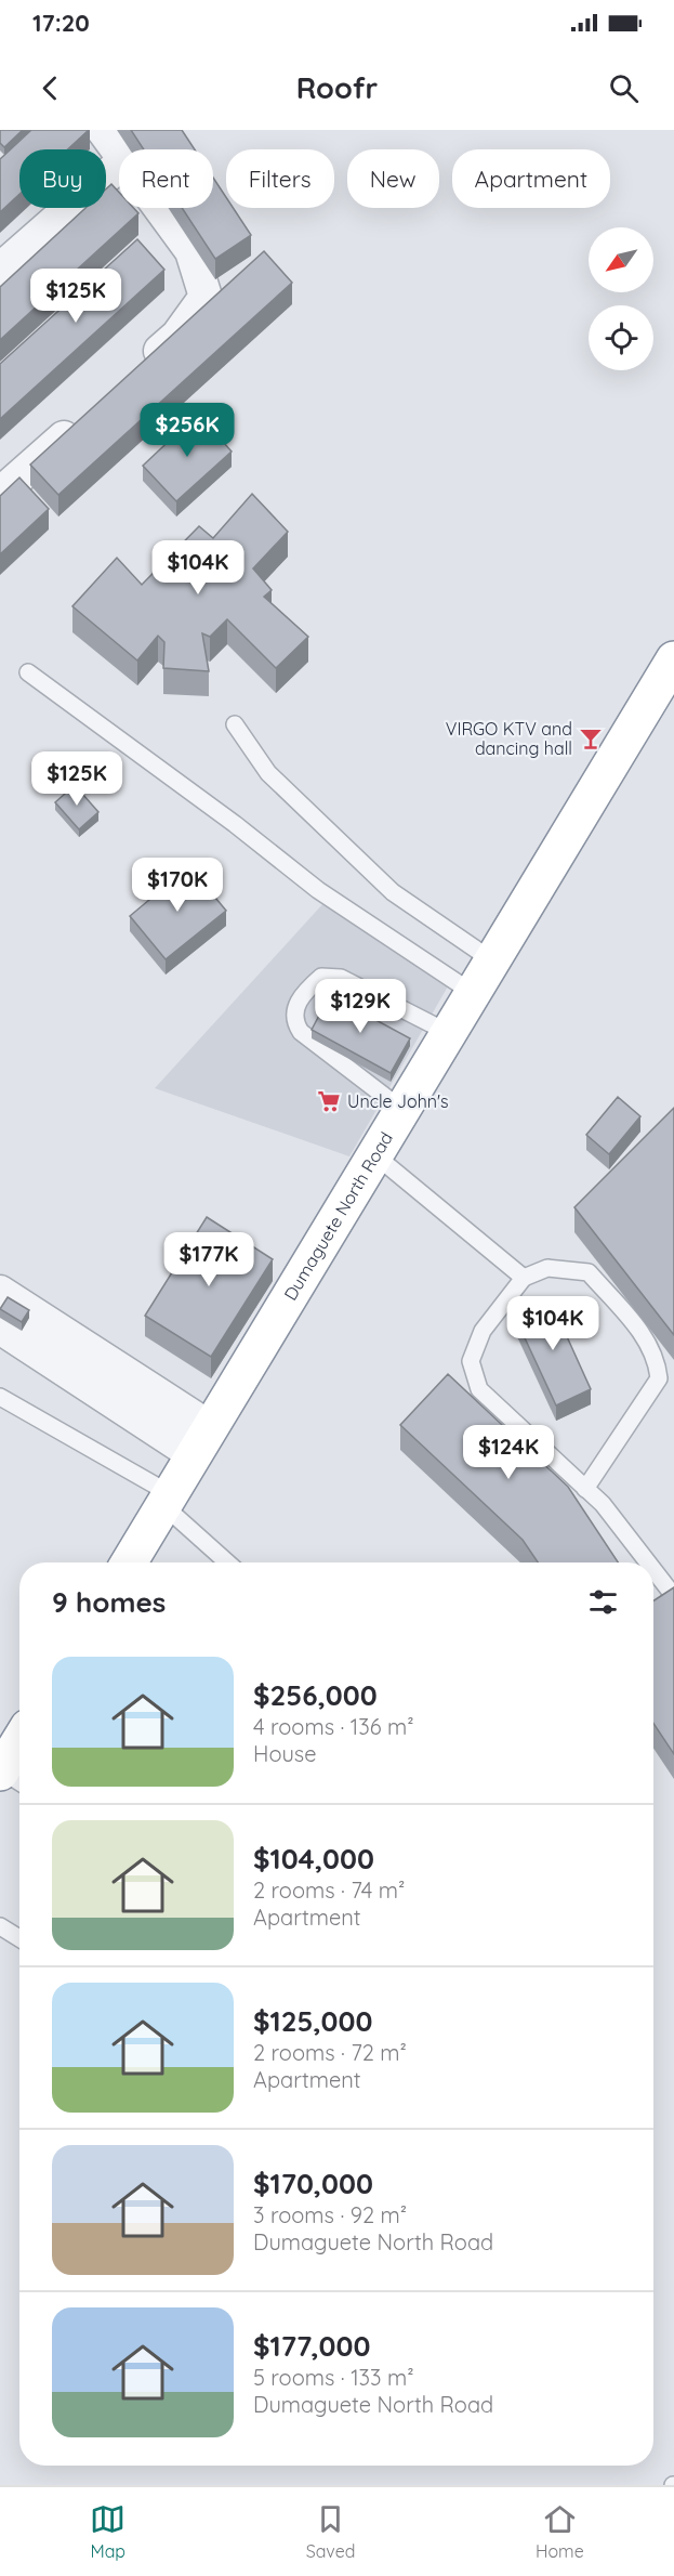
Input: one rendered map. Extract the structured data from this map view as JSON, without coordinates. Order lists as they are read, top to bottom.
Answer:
{
  "streets": {
    "highway": ["Dumaguete North Road"]
  },
  "places": {
    "bar": ["VIRGO KTV and dancing hall"],
    "supermarket": ["Uncle John's"]
  },
  "north": "bottom left",
  "page": {
    "status": "17:20",
    "header": "Roofr",
    "chip": [
      "Buy",
      "Rent",
      "Filters",
      "New",
      "Apartment"
    ],
    "price": [
      "$125K",
      "$256K",
      "$104K",
      "$125K",
      "$170K",
      "$129K",
      "$177K",
      "$104K",
      "$124K"
    ],
    "heading": "9 homes",
    "list": [
      {
        "name": "$256,000",
        "note": "4 rooms · 136 m² · House"
      },
      {
        "name": "$104,000",
        "note": "2 rooms · 74 m² · Apartment"
      },
      {
        "name": "$125,000",
        "note": "2 rooms · 72 m² · Apartment"
      },
      {
        "name": "$170,000",
        "note": "3 rooms · 92 m² · Dumaguete North Road"
      },
      {
        "name": "$177,000",
        "note": "5 rooms · 133 m² · Dumaguete North Road"
      }
    ],
    "tabs": ["Map", "Saved", "Home"]
  }
}
